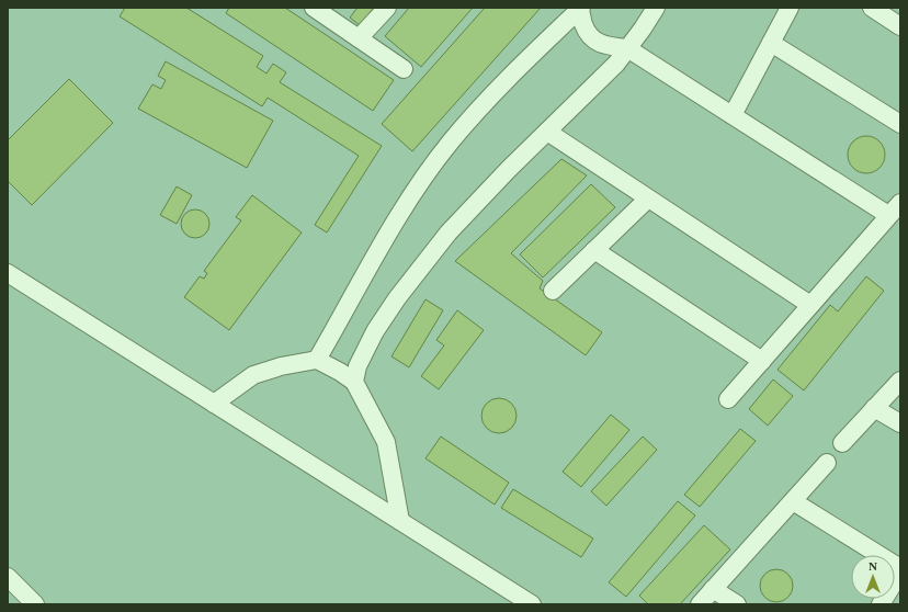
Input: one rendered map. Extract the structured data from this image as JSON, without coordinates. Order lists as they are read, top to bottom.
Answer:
{
  "north": "top"
}
